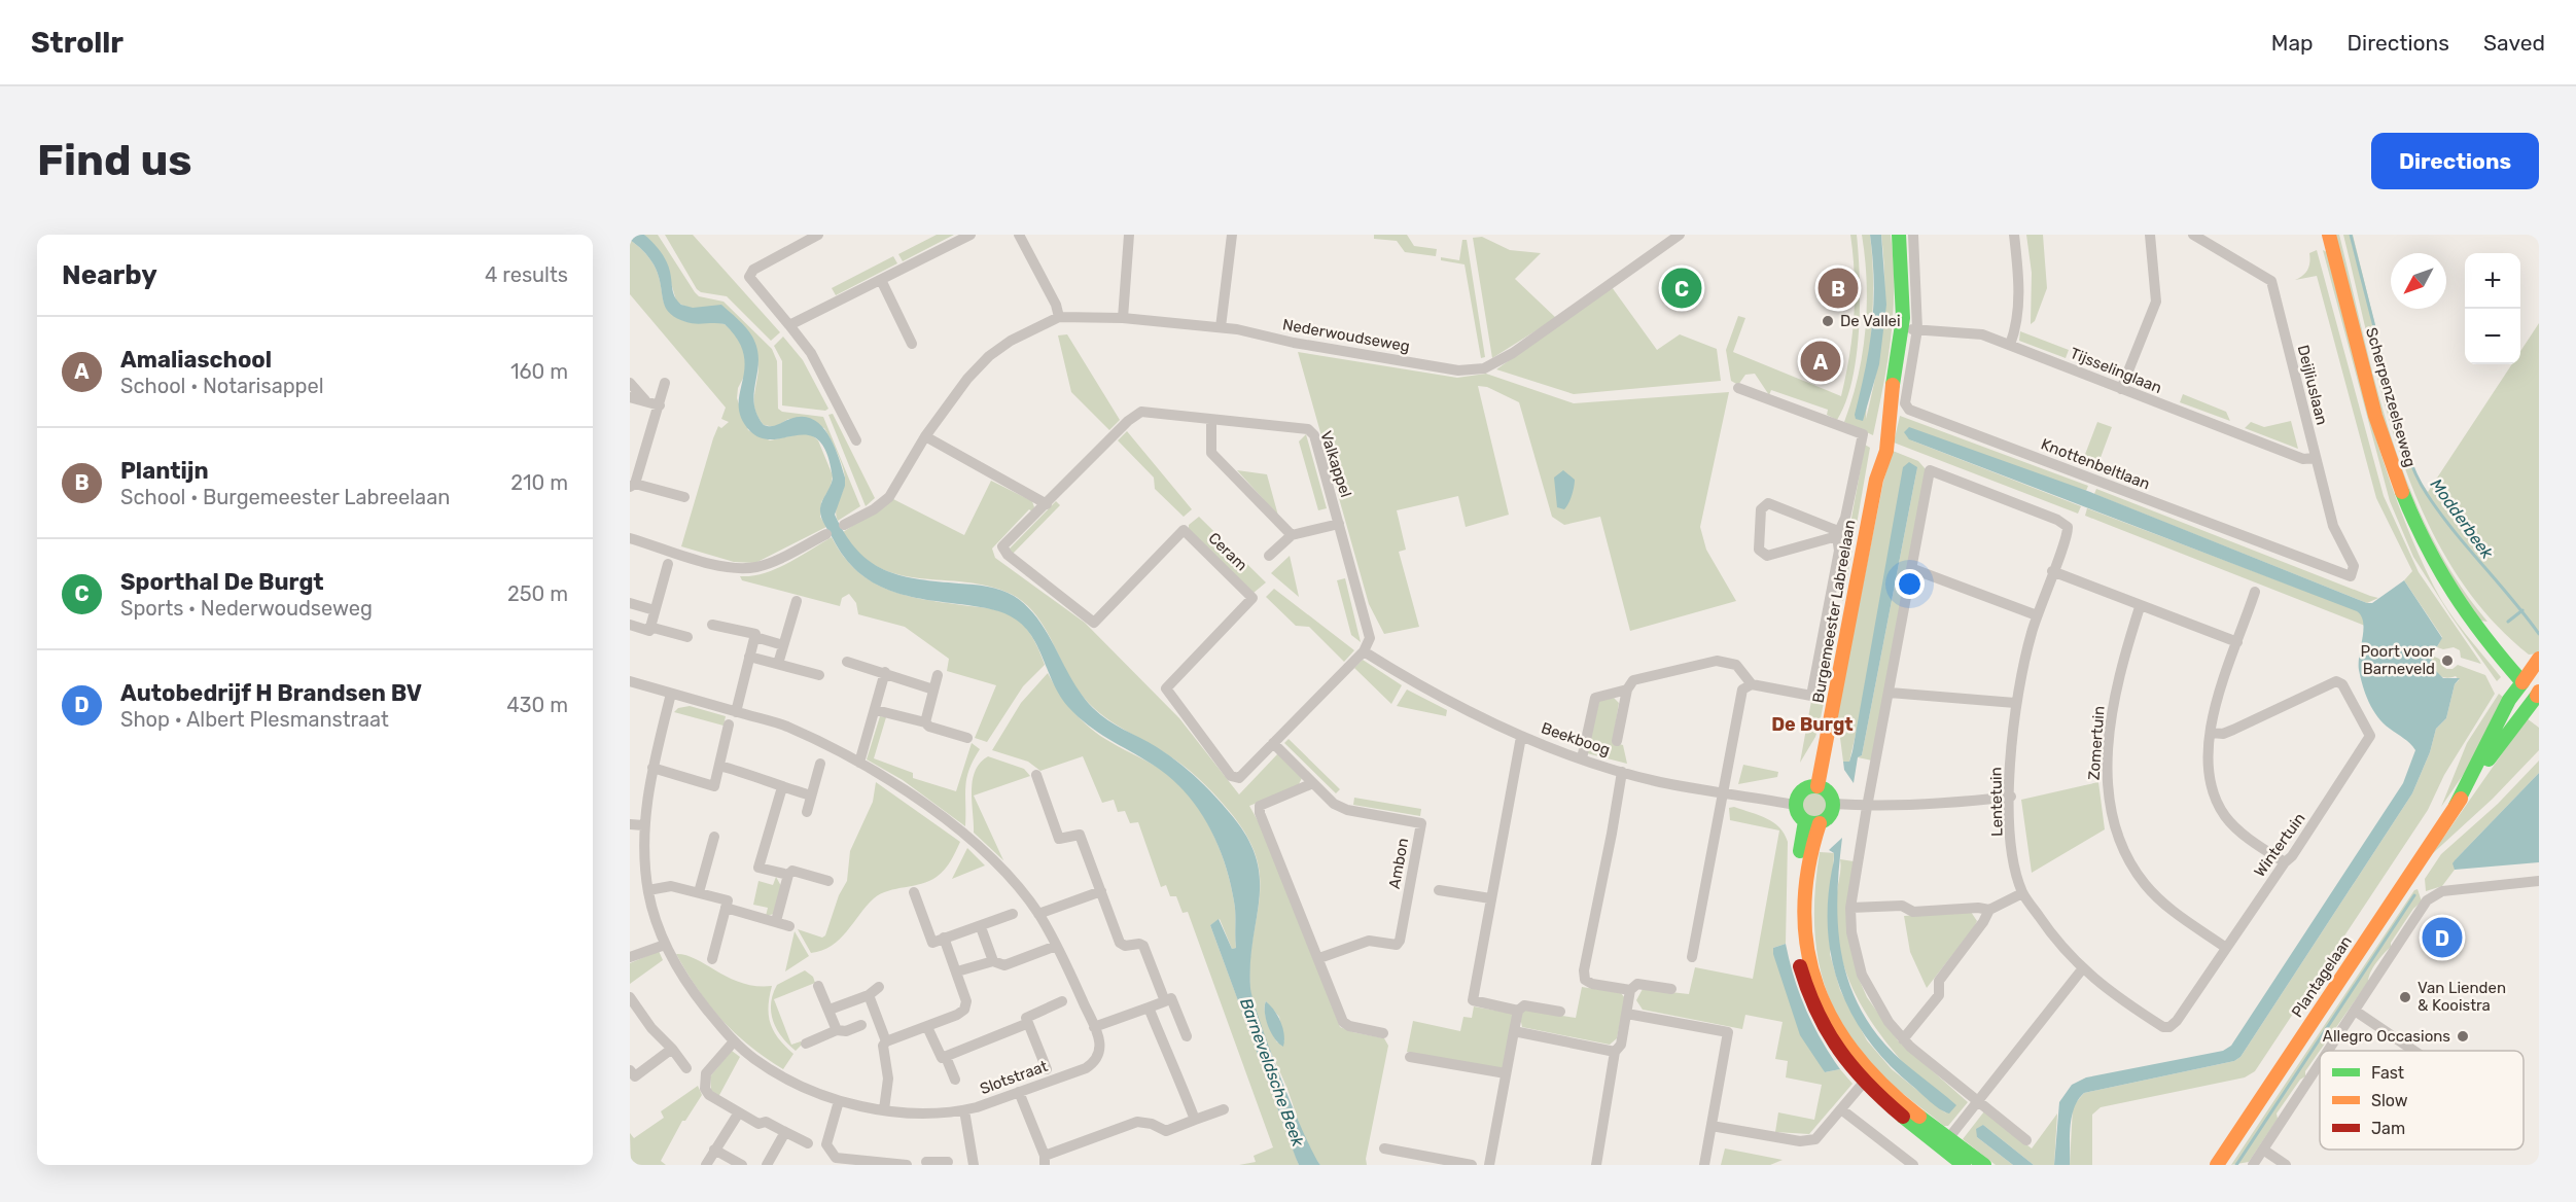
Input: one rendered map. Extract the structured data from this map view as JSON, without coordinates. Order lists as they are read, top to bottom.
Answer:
{
  "streets": {
    "main road": ["Scherpenzeelseweg", "Burgemeester Labreelaan", "Plantagelaan"],
    "street": [
      "Nederwoudseweg",
      "Tijsselinglaan",
      "Deijliuslaan",
      "Valkappel",
      "Knottenbeltlaan",
      "Ceram",
      "Beekboog",
      "Zomertuin",
      "Lentetuin",
      "Wintertuin",
      "Ambon",
      "Slotstraat"
    ]
  },
  "crossings": [
    ["Tijsselinglaan", "Deijliuslaan"],
    ["Tijsselinglaan", "Knottenbeltlaan"],
    ["Tijsselinglaan", "Burgemeester Labreelaan"],
    ["Deijliuslaan", "Knottenbeltlaan"],
    ["Scherpenzeelseweg", "Plantagelaan"],
    ["Valkappel", "Ceram"],
    ["Valkappel", "Beekboog"],
    ["Ceram", "Beekboog"],
    ["Ceram", "Ambon"],
    ["Burgemeester Labreelaan", "Beekboog"],
    ["Zomertuin", "Wintertuin"],
    ["Lentetuin", "Wintertuin"]
  ],
  "districts": ["De Burgt"],
  "water": ["Modderbeek", "Barneveldsche Beek"],
  "places": [
    "De Vallei",
    "Poort voor Barneveld",
    "Van Lienden & Kooistra",
    "Allegro Occasions"
  ],
  "legend": ["Fast", "Slow", "Jam"],
  "north": "bottom left",
  "page": {
    "header": "Strollr",
    "nav": ["Map", "Directions", "Saved"],
    "buttons": "Directions",
    "title": "Find us",
    "heading": ["Nearby", "4 results"],
    "map_buttons": ["+", "−"],
    "pins": [
      "B",
      "C",
      "A",
      "D"
    ],
    "list": [
      {
        "mark": "A",
        "name": "Amaliaschool",
        "note": "School · Notarisappel",
        "value": "160 m"
      },
      {
        "mark": "B",
        "name": "Plantijn",
        "note": "School · Burgemeester Labreelaan",
        "value": "210 m"
      },
      {
        "mark": "C",
        "name": "Sporthal De Burgt",
        "note": "Sports · Nederwoudseweg",
        "value": "250 m"
      },
      {
        "mark": "D",
        "name": "Autobedrijf H Brandsen BV",
        "note": "Shop · Albert Plesmanstraat",
        "value": "430 m"
      }
    ]
  }
}
